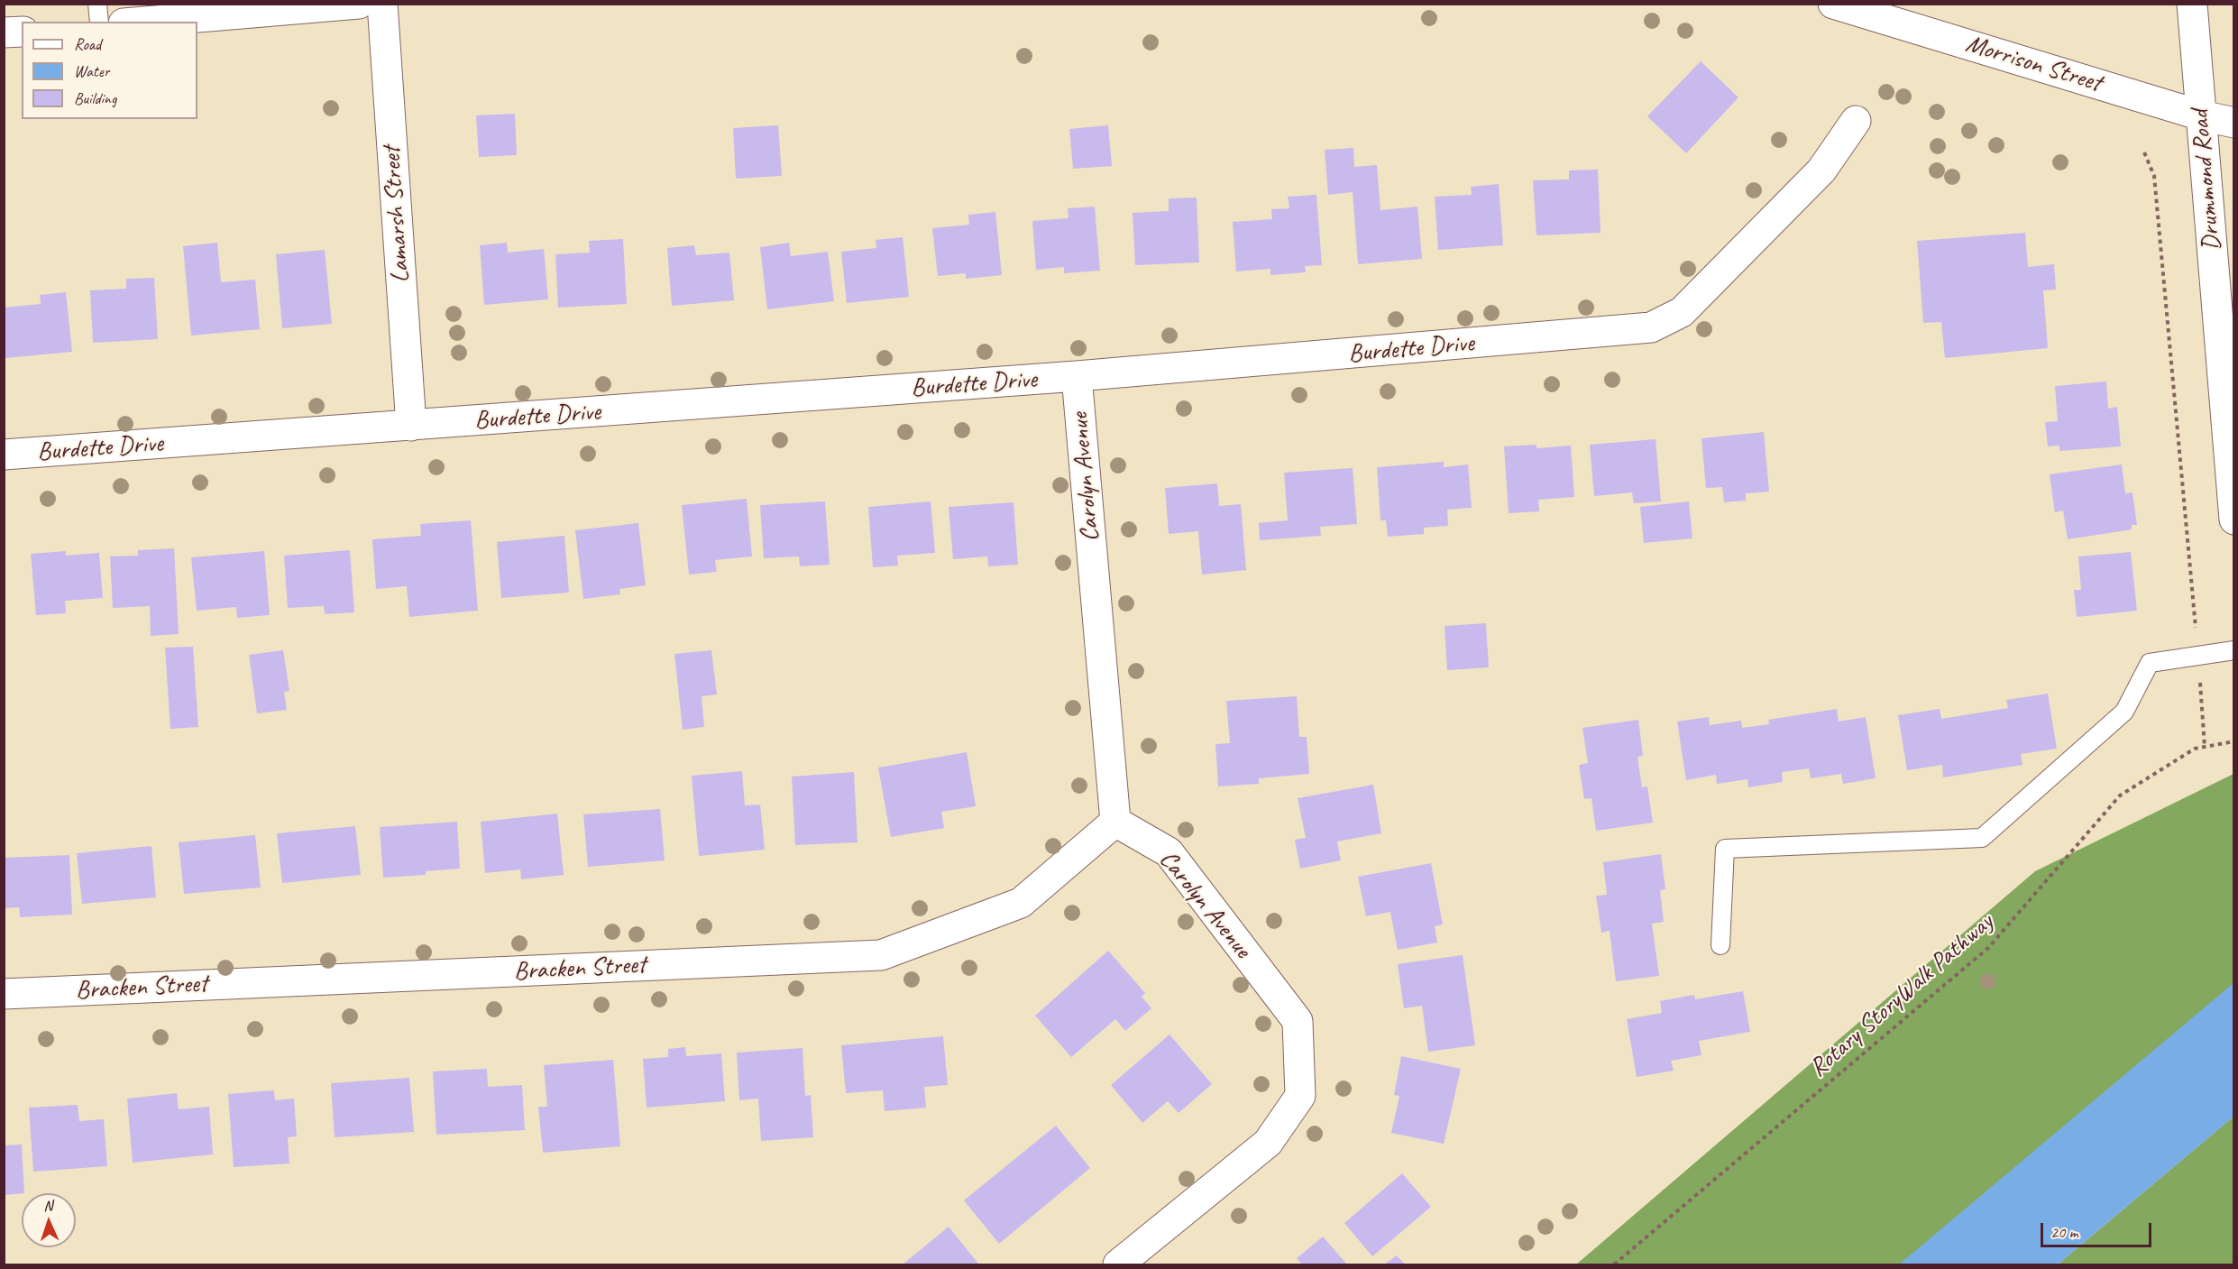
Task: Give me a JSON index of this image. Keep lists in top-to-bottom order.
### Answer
{
  "streets": {
    "street": [
      "Morrison Street",
      "Drummond Road",
      "Lamarsh Street",
      "Burdette Drive",
      "Carolyn Avenue",
      "Bracken Street"
    ],
    "path": ["Rotary StoryWalk Pathway"]
  },
  "crossings": [
    ["Morrison Street", "Drummond Road"],
    ["Lamarsh Street", "Burdette Drive"],
    ["Burdette Drive", "Carolyn Avenue"],
    ["Carolyn Avenue", "Bracken Street"]
  ],
  "legend": ["Road", "Water", "Building"],
  "scale_bar": "20 m",
  "north": "top"
}
